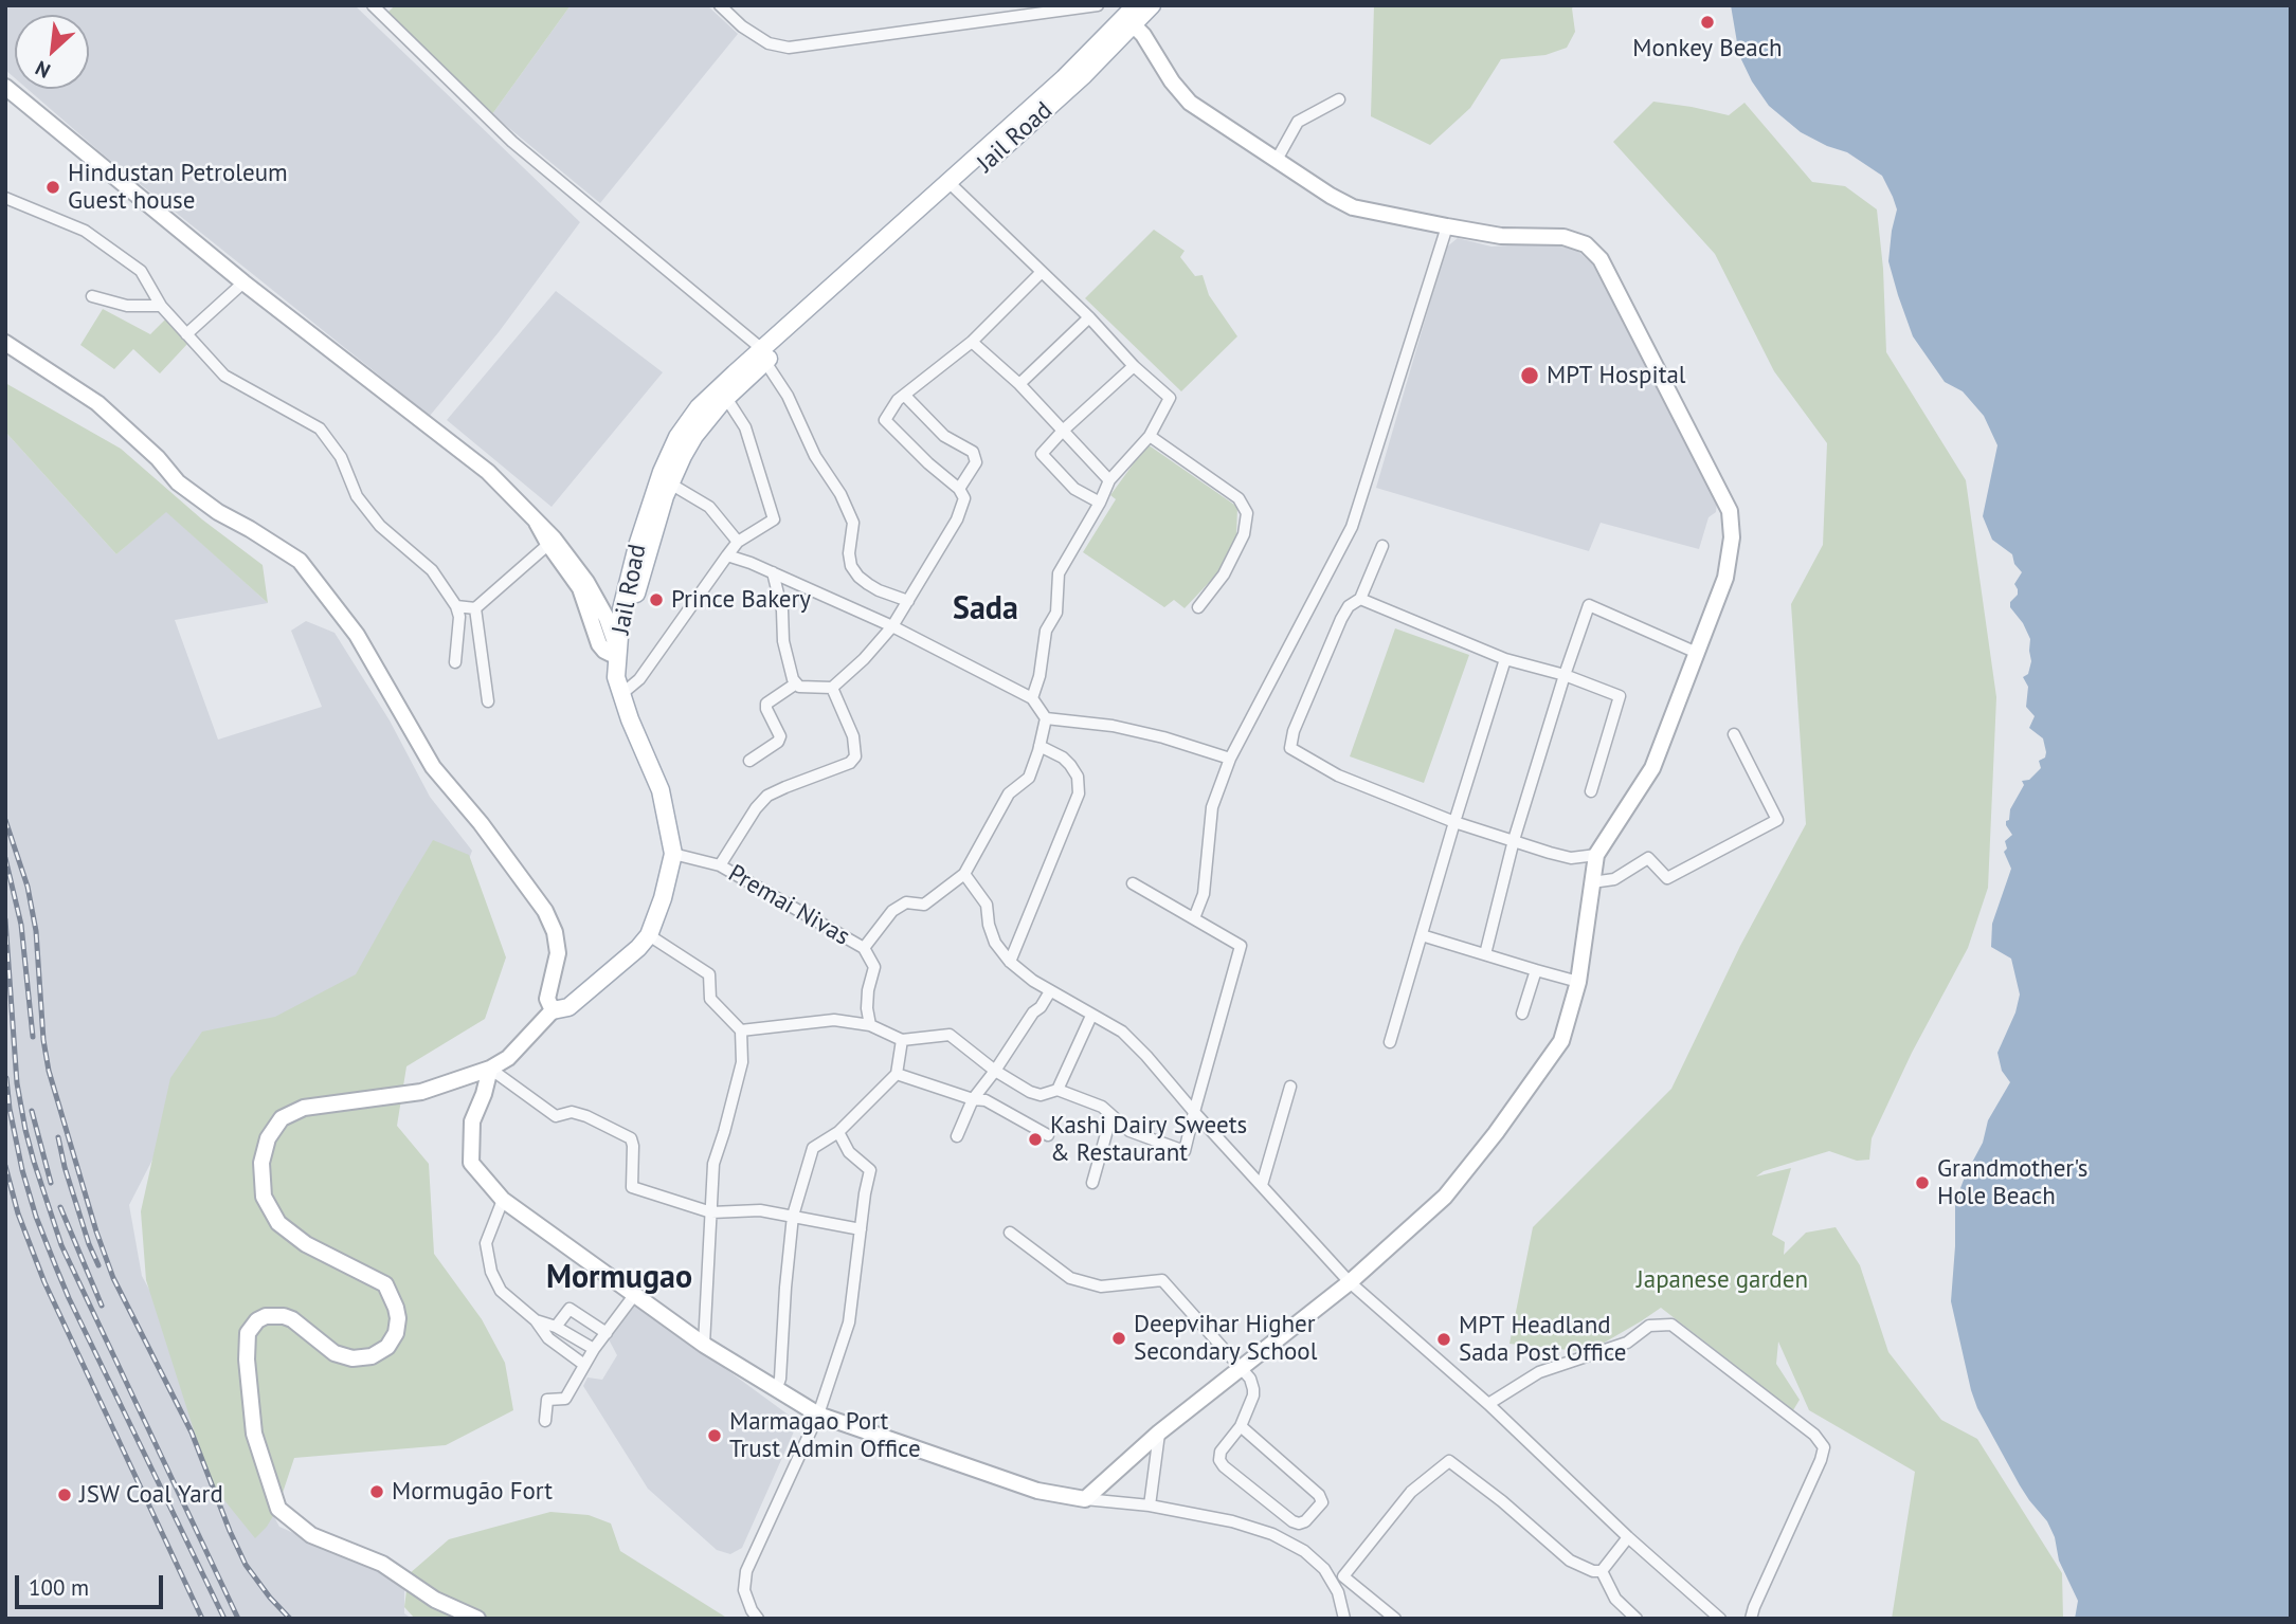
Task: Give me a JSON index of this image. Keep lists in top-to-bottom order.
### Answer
{
  "streets": {
    "main road": ["Jail Road"],
    "street": ["Premai Nivas"]
  },
  "districts": ["Sada", "Mormugao"],
  "parks": ["Japanese garden"],
  "places": [
    "Monkey Beach",
    "Hindustan Petroleum Guest house",
    "MPT Hospital",
    "Prince Bakery",
    "Kashi Dairy Sweets & Restaurant",
    "Grandmother's Hole Beach",
    "Deepvihar Higher Secondary School",
    "MPT Headland Sada Post Office",
    "Marmagao Port Trust Admin Office",
    "Mormugão Fort",
    "JSW Coal Yard"
  ],
  "scale_bar": "100 m",
  "north": "bottom left"
}
